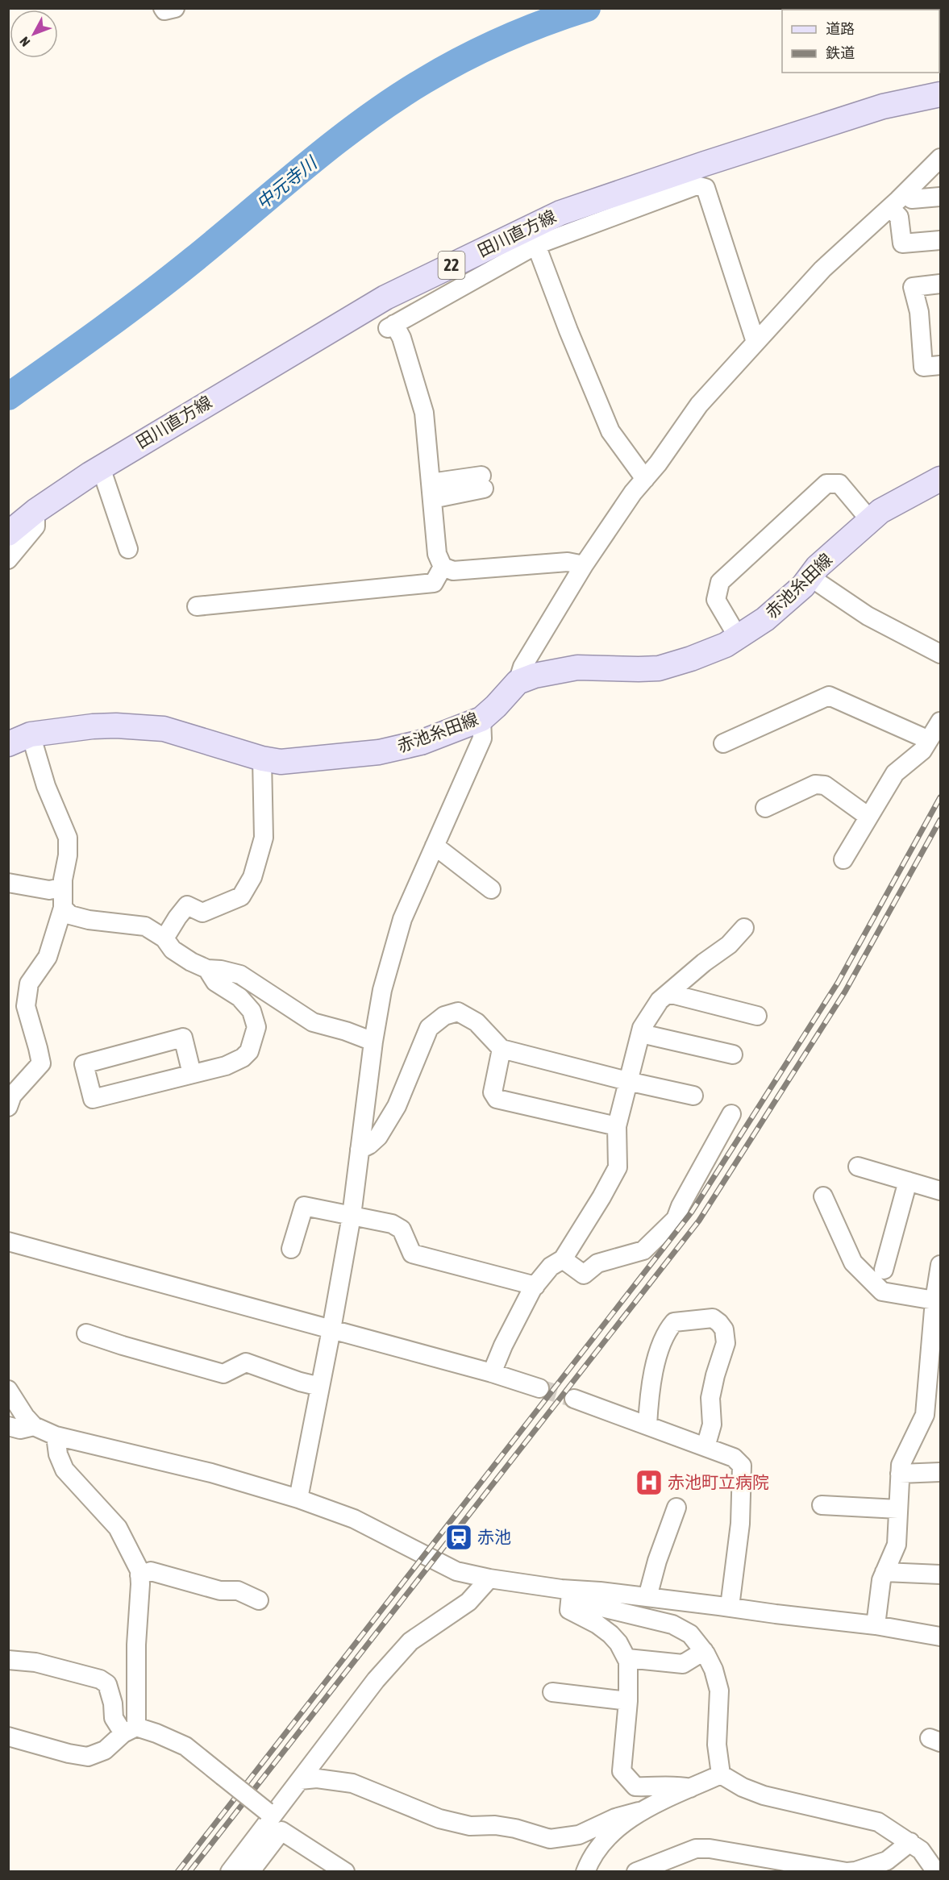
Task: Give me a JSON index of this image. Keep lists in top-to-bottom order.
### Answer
{
  "streets": {
    "main road": ["田川直方線", "22", "赤池糸田線"]
  },
  "water": ["中元寺川"],
  "places": {
    "hospital": ["赤池町立病院"],
    "station": ["赤池"]
  },
  "legend": ["道路", "鉄道"],
  "north": "bottom left"
}
